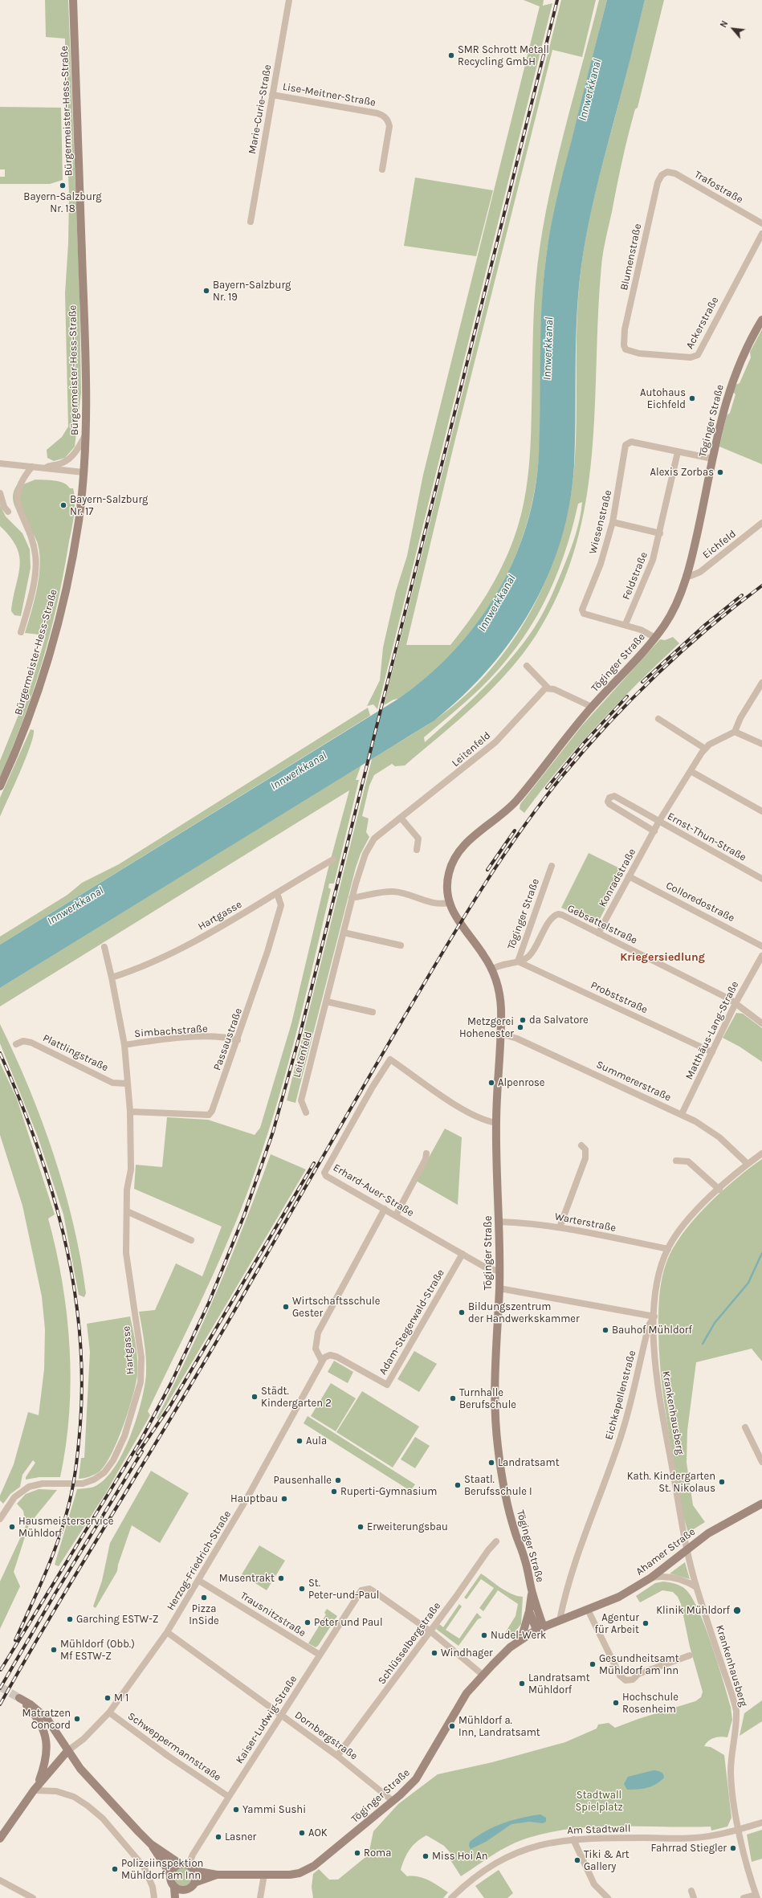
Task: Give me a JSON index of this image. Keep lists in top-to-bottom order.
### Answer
{
  "streets": {
    "street": [
      "Lise-Meitner-Straße",
      "Marie-Curie-Straße",
      "Bürgermeister-Hess-Straße",
      "Trafostraße",
      "Blumenstraße",
      "Ackerstraße",
      "Töginger Straße",
      "Wiesenstraße",
      "Eichfeld",
      "Feldstraße",
      "Leitenfeld",
      "Ernst-Thun-Straße",
      "Konradstraße",
      "Colloredostraße",
      "Hartgasse",
      "Gebsattelstraße",
      "Probststraße",
      "Matthäus-Lang-Straße",
      "Simbachstraße",
      "Passaustraße",
      "Plattlingstraße",
      "Summererstraße",
      "Erhard-Auer-Straße",
      "Warterstraße",
      "Adam-Stegerwald-Straße",
      "Eichkapellenstraße",
      "Krankenhausberg",
      "Ahamer Straße",
      "Herzog-Friedrich-Straße",
      "Trausnitzstraße",
      "Schlüsselbergstraße",
      "Kaiser-Ludwig-Straße",
      "Dornbergstraße",
      "Schweppermannstraße",
      "Am Stadtwall"
    ]
  },
  "crossings": [
    ["Lise-Meitner-Straße", "Marie-Curie-Straße"],
    ["Trafostraße", "Blumenstraße"],
    ["Blumenstraße", "Ackerstraße"],
    ["Töginger Straße", "Wiesenstraße"],
    ["Töginger Straße", "Eichfeld"],
    ["Töginger Straße", "Gebsattelstraße"],
    ["Töginger Straße", "Probststraße"],
    ["Töginger Straße", "Summererstraße"],
    ["Töginger Straße", "Erhard-Auer-Straße"],
    ["Töginger Straße", "Warterstraße"],
    ["Töginger Straße", "Ahamer Straße"],
    ["Töginger Straße", "Kaiser-Ludwig-Straße"],
    ["Töginger Straße", "Dornbergstraße"],
    ["Wiesenstraße", "Feldstraße"],
    ["Ernst-Thun-Straße", "Konradstraße"],
    ["Konradstraße", "Colloredostraße"],
    ["Konradstraße", "Gebsattelstraße"],
    ["Hartgasse", "Simbachstraße"],
    ["Hartgasse", "Passaustraße"],
    ["Hartgasse", "Plattlingstraße"],
    ["Gebsattelstraße", "Probststraße"],
    ["Gebsattelstraße", "Matthäus-Lang-Straße"],
    ["Probststraße", "Matthäus-Lang-Straße"],
    ["Matthäus-Lang-Straße", "Summererstraße"],
    ["Simbachstraße", "Passaustraße"],
    ["Summererstraße", "Eichkapellenstraße"],
    ["Erhard-Auer-Straße", "Adam-Stegerwald-Straße"],
    ["Warterstraße", "Eichkapellenstraße"],
    ["Adam-Stegerwald-Straße", "Herzog-Friedrich-Straße"],
    ["Eichkapellenstraße", "Krankenhausberg"],
    ["Eichkapellenstraße", "Ahamer Straße"],
    ["Krankenhausberg", "Ahamer Straße"],
    ["Krankenhausberg", "Am Stadtwall"],
    ["Herzog-Friedrich-Straße", "Trausnitzstraße"],
    ["Herzog-Friedrich-Straße", "Dornbergstraße"],
    ["Herzog-Friedrich-Straße", "Schweppermannstraße"],
    ["Trausnitzstraße", "Kaiser-Ludwig-Straße"],
    ["Schlüsselbergstraße", "Kaiser-Ludwig-Straße"],
    ["Schlüsselbergstraße", "Dornbergstraße"],
    ["Kaiser-Ludwig-Straße", "Dornbergstraße"],
    ["Kaiser-Ludwig-Straße", "Schweppermannstraße"]
  ],
  "districts": ["Kriegersiedlung"],
  "water": ["Innwerkkanal"],
  "parks": ["Stadtwall Spielplatz"],
  "places": [
    "SMR Schrott Metall Recycling GmbH",
    "Bayern-Salzburg Nr. 18",
    "Bayern-Salzburg Nr. 19",
    "Autohaus Eichfeld",
    "Alexis Zorbas",
    "Bayern-Salzburg Nr. 17",
    "da Salvatore",
    "Metzgerei Hohenester",
    "Alpenrose",
    "Wirtschaftsschule Gester",
    "Bildungszentrum der Handwerkskammer",
    "Bauhof Mühldorf",
    "Städt. Kindergarten 2",
    "Turnhalle Berufschule",
    "Aula",
    "Landratsamt",
    "Pausenhalle",
    "Kath. Kindergarten St. Nikolaus",
    "Staatl. Berufsschule I",
    "Ruperti-Gymnasium",
    "Hauptbau",
    "Hausmeisterservice Mühldorf",
    "Erweiterungsbau",
    "Musentrakt",
    "St. Peter-und-Paul",
    "Pizza InSide",
    "Klinik Mühldorf",
    "Garching ESTW-Z",
    "Peter und Paul",
    "Agentur für Arbeit",
    "Nudel-Werk",
    "Mühldorf (Obb.) Mf ESTW-Z",
    "Windhager",
    "Gesundheitsamt Mühldorf am Inn",
    "Landratsamt Mühldorf",
    "M 1",
    "Hochschule Rosenheim",
    "Matratzen Concord",
    "Mühldorf a. Inn, Landratsamt",
    "Yammi Sushi",
    "AOK",
    "Lasner",
    "Fahrrad Stiegler",
    "Roma",
    "Miss Hoi An",
    "Tiki & Art Gallery",
    "Polizeiinspektion Mühldorf am Inn"
  ],
  "north": "top left"
}
